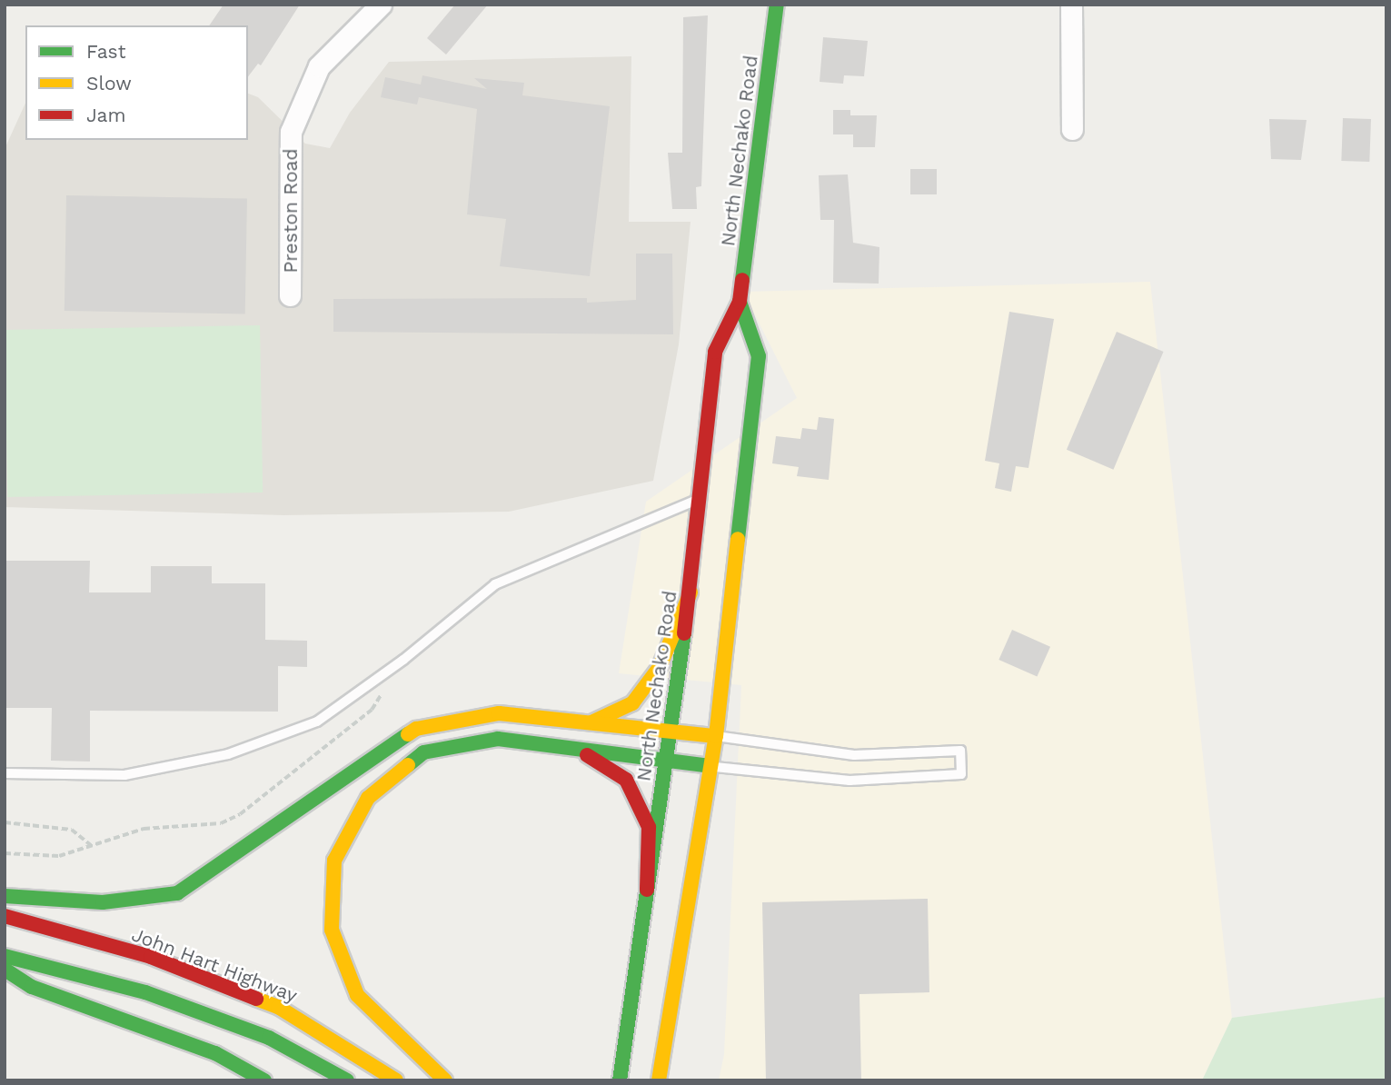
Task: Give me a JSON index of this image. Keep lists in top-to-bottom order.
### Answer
{
  "streets": {
    "main road": ["North Nechako Road", "John Hart Highway"],
    "street": ["Preston Road"]
  },
  "legend": ["Fast", "Slow", "Jam"]
}
